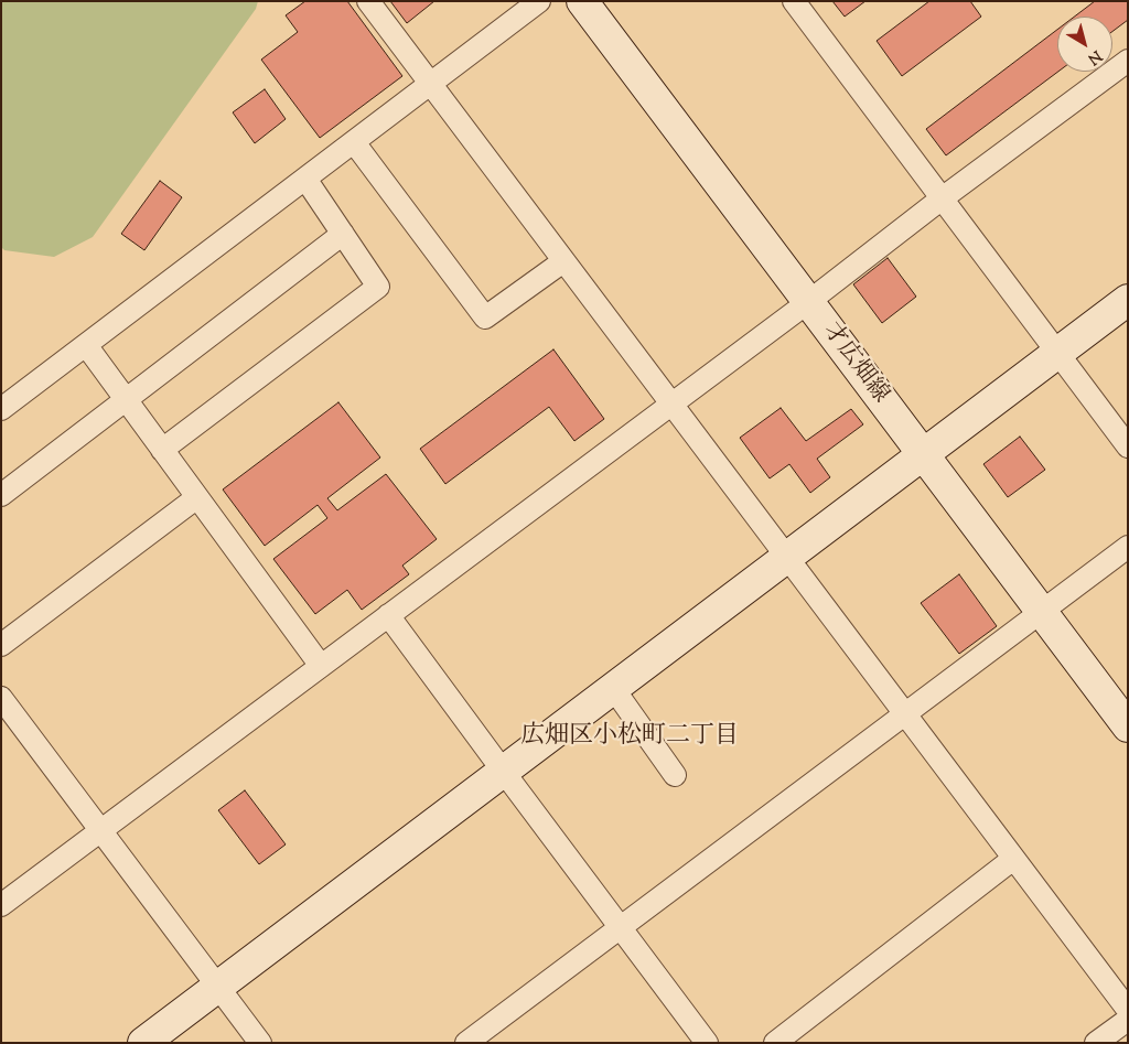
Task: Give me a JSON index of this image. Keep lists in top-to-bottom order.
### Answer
{
  "streets": {
    "street": ["才広畑線"]
  },
  "districts": ["広畑区小松町二丁目"],
  "north": "bottom right"
}
